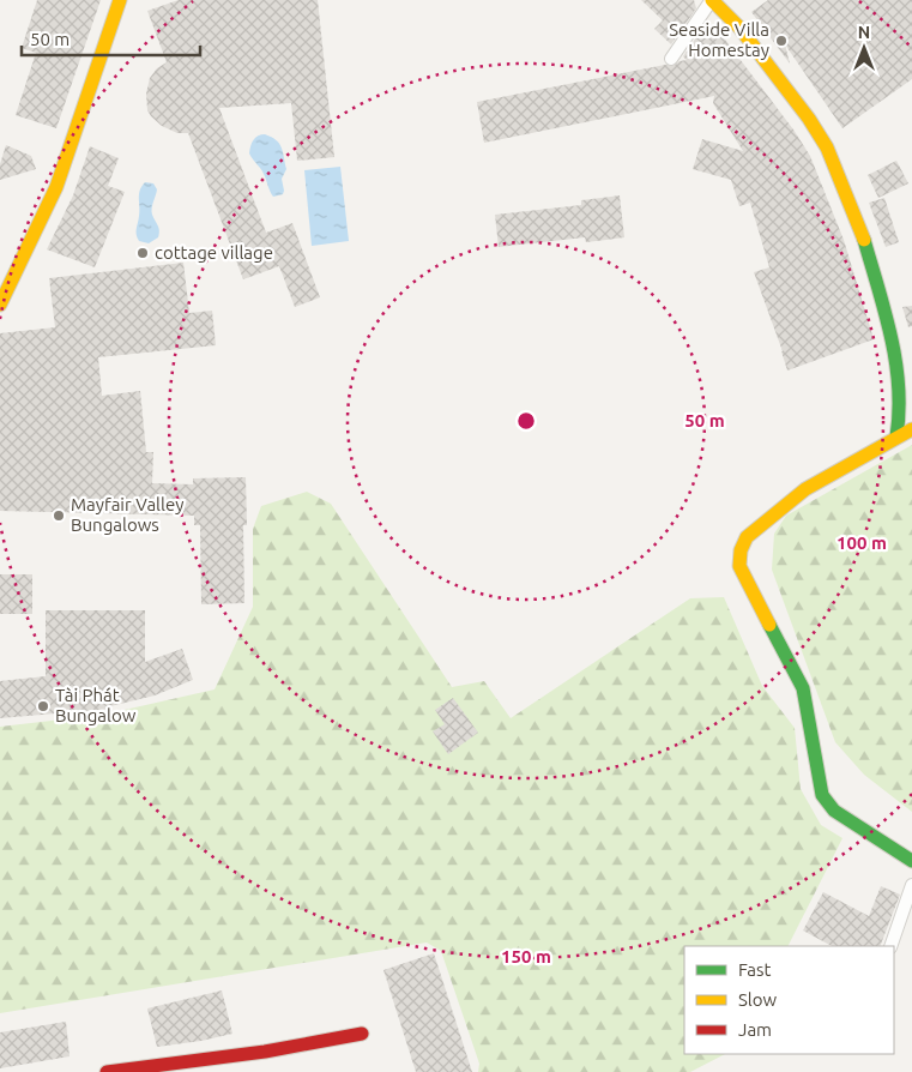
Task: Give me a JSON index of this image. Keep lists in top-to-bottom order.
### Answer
{
  "places": [
    "Seaside Villa Homestay",
    "cottage village",
    "Mayfair Valley Bungalows",
    "Tài Phát Bungalow"
  ],
  "legend": ["Fast", "Slow", "Jam"],
  "scale_bar": "50 m",
  "north": "top",
  "rings": ["50 m", "100 m", "150 m"]
}
